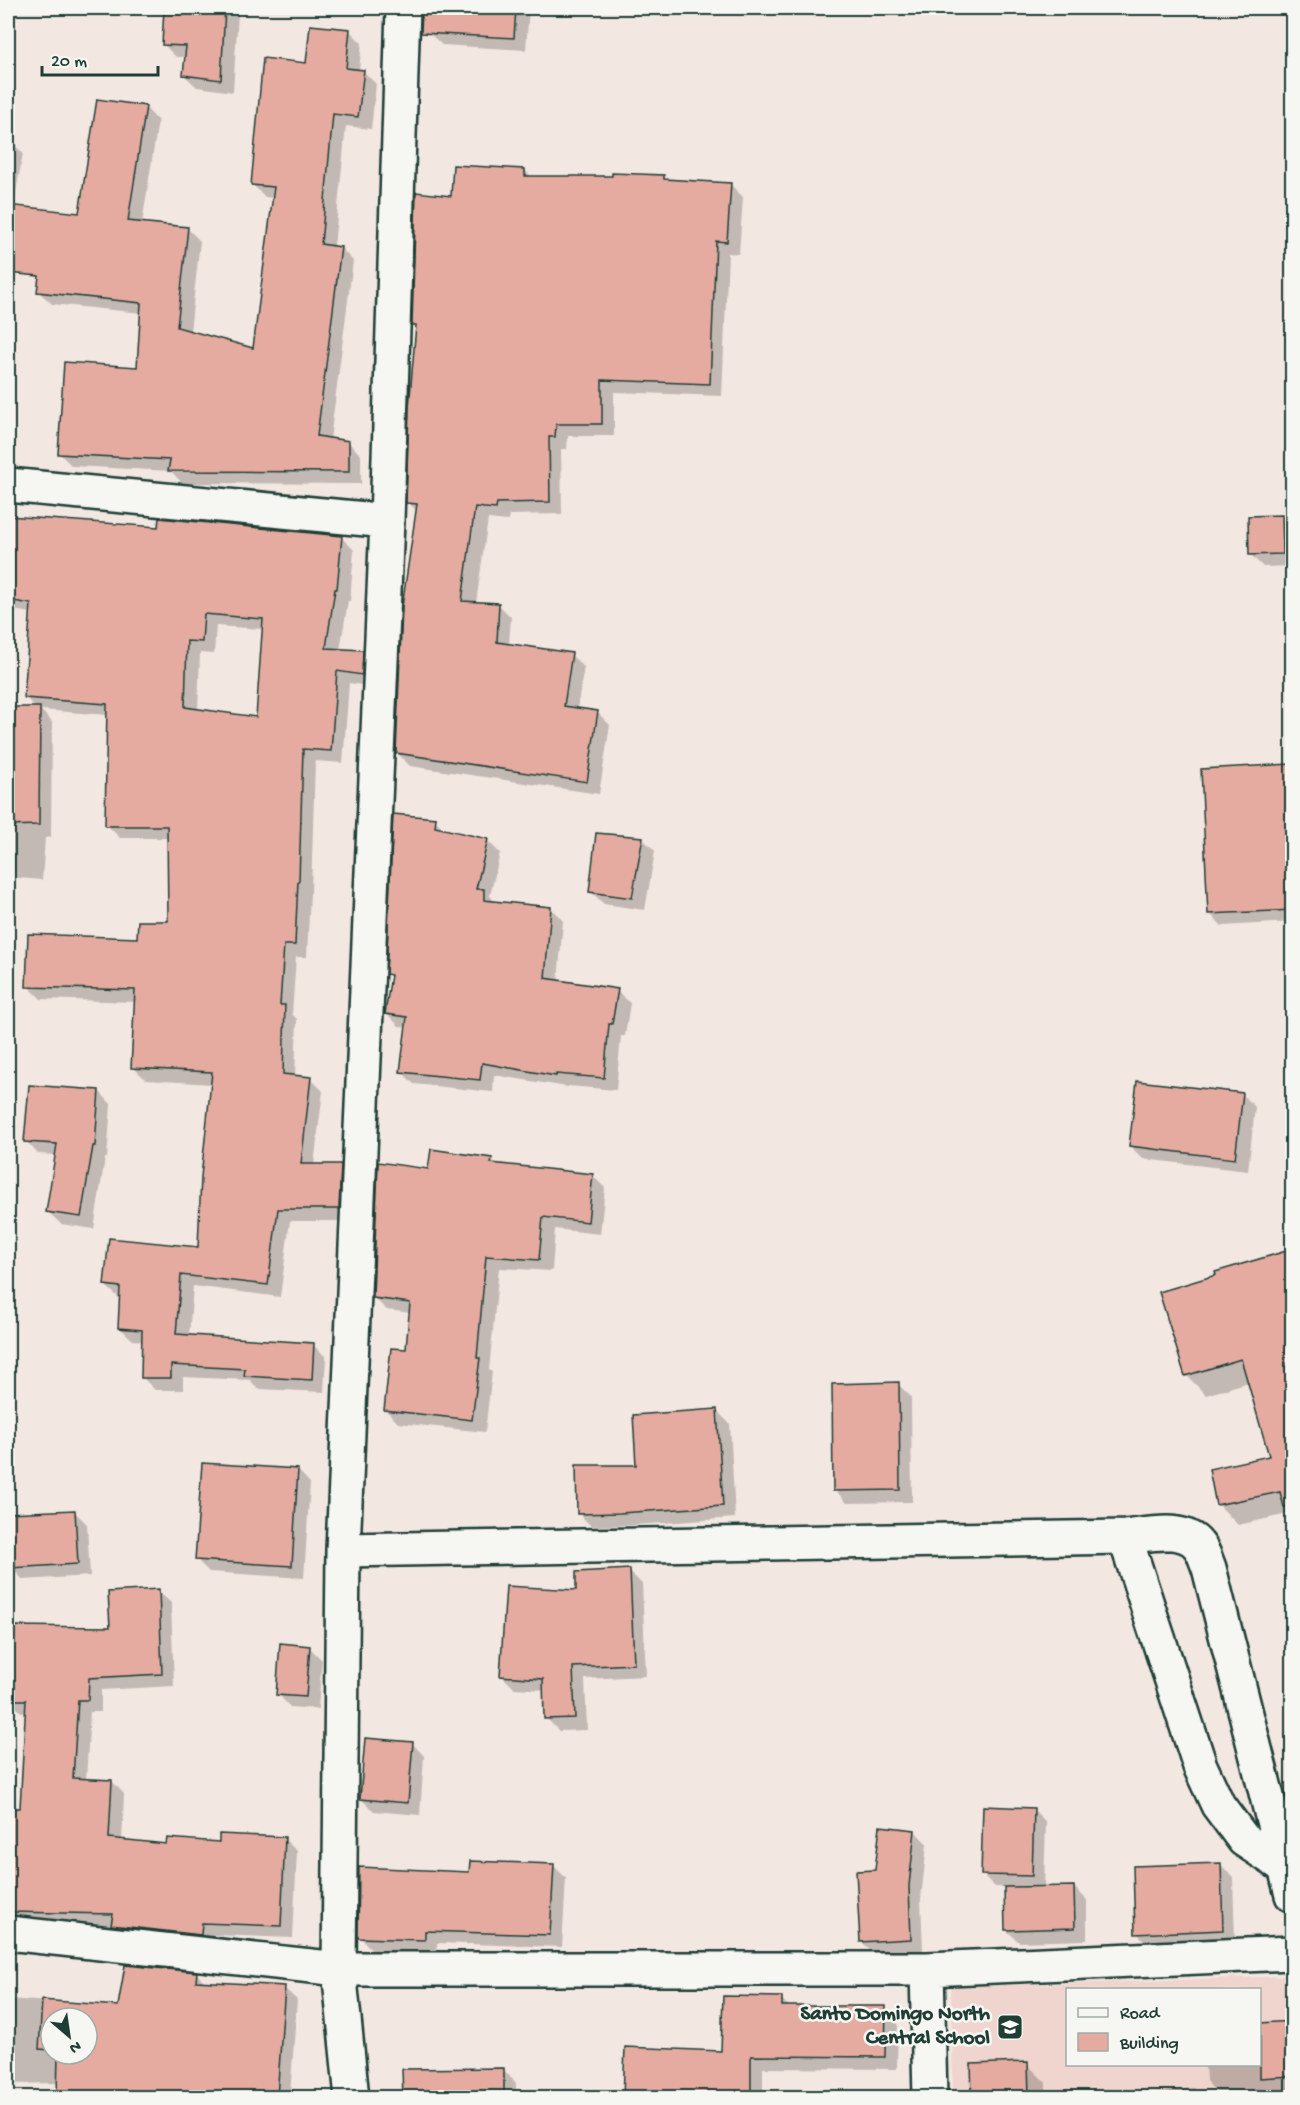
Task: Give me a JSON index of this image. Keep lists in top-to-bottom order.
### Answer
{
  "places": {
    "school or university": ["Santo Domingo North Central School"]
  },
  "legend": ["Road", "Building"],
  "scale_bar": "20 m",
  "north": "bottom right"
}
